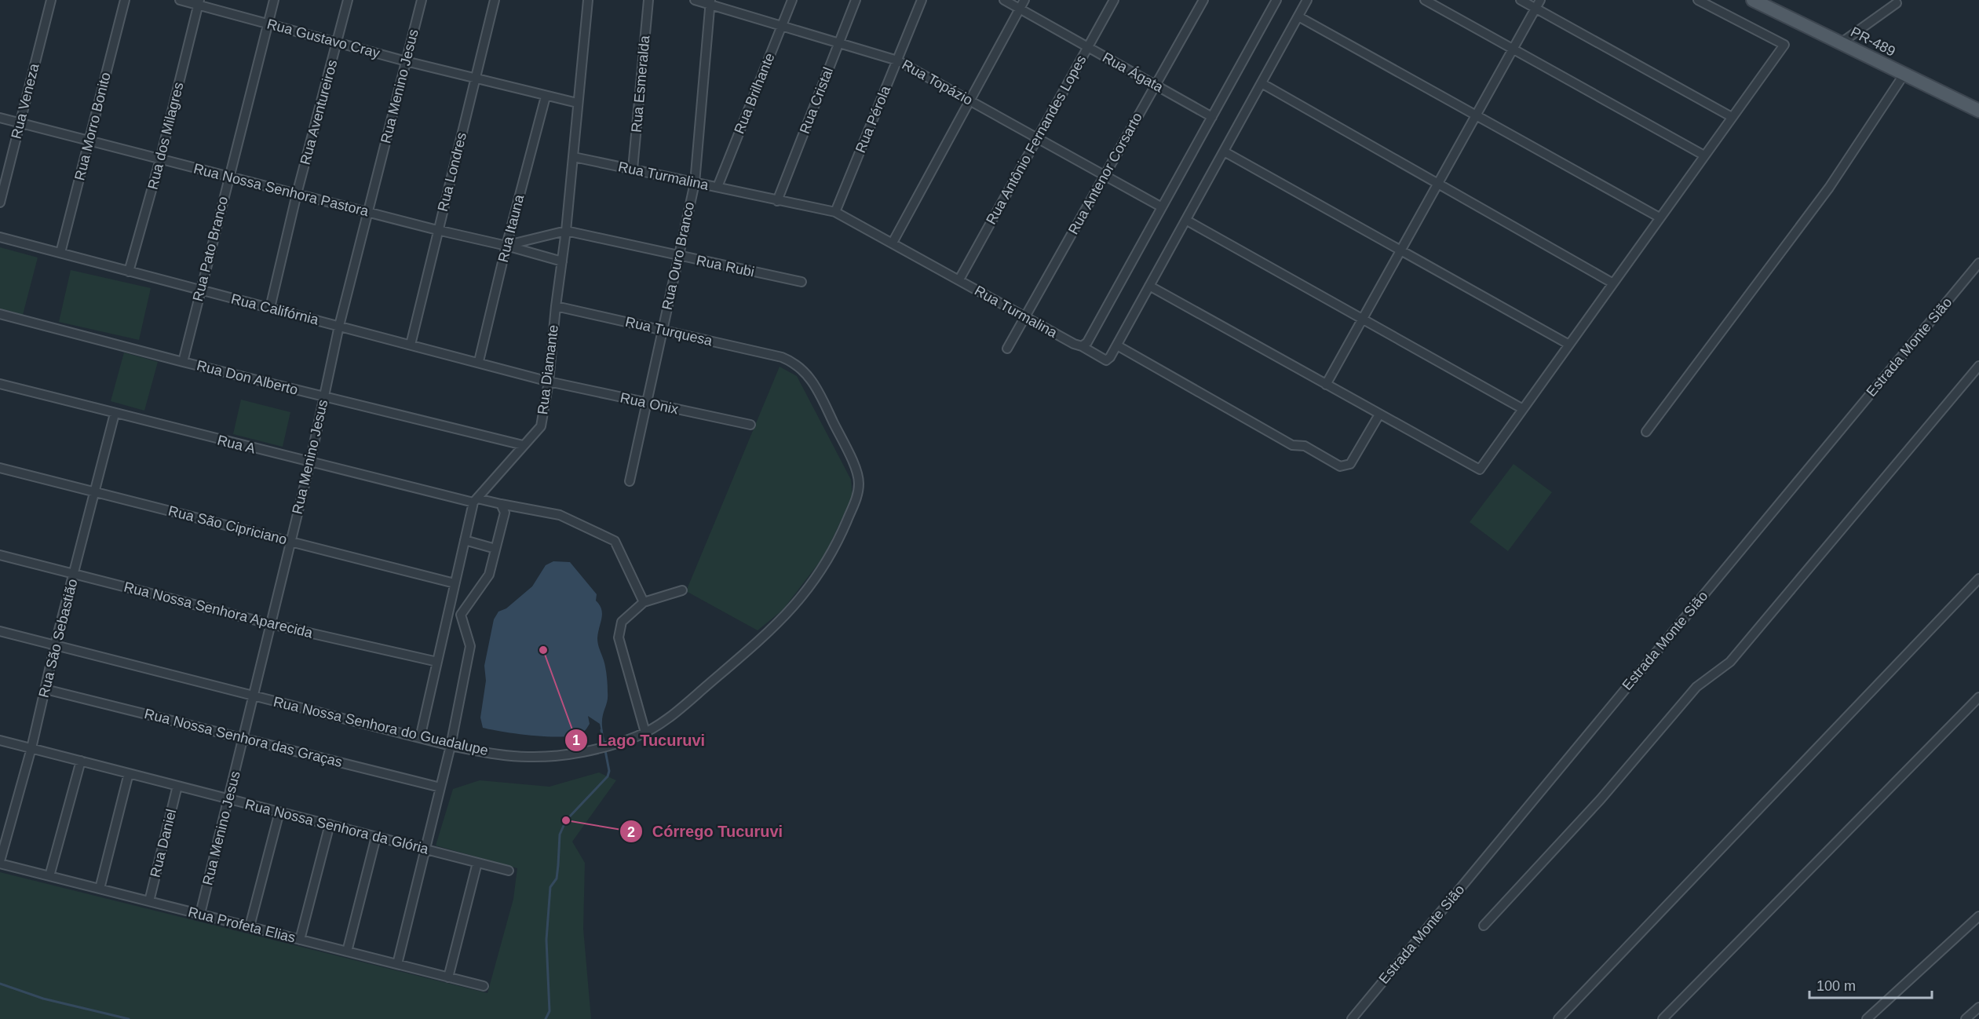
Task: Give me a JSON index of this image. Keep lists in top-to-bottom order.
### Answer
{
  "streets": {
    "main road": ["PR-489"],
    "street": [
      "Rua Gustavo Cray",
      "Rua Ágata",
      "Rua Topázio",
      "Rua Esmeralda",
      "Rua Menino Jesus",
      "Rua Brilhante",
      "Rua Cristal",
      "Rua Veneza",
      "Rua Aventureiros",
      "Rua Pérola",
      "Rua Morro Bonito",
      "Rua dos Milagres",
      "Rua Antônio Fernandes Lopes",
      "Rua Londres",
      "Rua Antenor Corsarto",
      "Rua Turmalina",
      "Rua Nossa Senhora Pastora",
      "Rua Itauna",
      "Rua Pato Branco",
      "Rua Ouro Branco",
      "Rua Rubi",
      "Rua Califórnia",
      "Rua Turquesa",
      "Estrada Monte Sião",
      "Rua Diamante",
      "Rua Don Alberto",
      "Rua Onix",
      "Rua A",
      "Rua São Cipriciano",
      "Rua Nossa Senhora Aparecida",
      "Rua São Sebastião",
      "Rua Nossa Senhora do Guadalupe",
      "Rua Nossa Senhora das Graças",
      "Rua Nossa Senhora da Glória",
      "Rua Daniel",
      "Rua Profeta Elias"
    ]
  },
  "crossings": [
    ["Rua Gustavo Cray", "Rua Menino Jesus"],
    ["Rua Gustavo Cray", "Rua Aventureiros"],
    ["Rua Gustavo Cray", "Rua dos Milagres"],
    ["Rua Gustavo Cray", "Rua Londres"],
    ["Rua Gustavo Cray", "Rua Itauna"],
    ["Rua Gustavo Cray", "Rua Pato Branco"],
    ["Rua Gustavo Cray", "Rua Diamante"],
    ["Rua Ágata", "Rua Antônio Fernandes Lopes"],
    ["Rua Ágata", "Rua Antenor Corsarto"],
    ["Rua Topázio", "Rua Brilhante"],
    ["Rua Topázio", "Rua Cristal"],
    ["Rua Topázio", "Rua Pérola"],
    ["Rua Topázio", "Rua Antônio Fernandes Lopes"],
    ["Rua Topázio", "Rua Antenor Corsarto"],
    ["Rua Topázio", "Rua Ouro Branco"],
    ["Rua Esmeralda", "Rua Turmalina"],
    ["Rua Menino Jesus", "Rua Nossa Senhora Pastora"],
    ["Rua Menino Jesus", "Rua Califórnia"],
    ["Rua Menino Jesus", "Rua Don Alberto"],
    ["Rua Menino Jesus", "Rua A"],
    ["Rua Menino Jesus", "Rua São Cipriciano"],
    ["Rua Menino Jesus", "Rua Nossa Senhora Aparecida"],
    ["Rua Menino Jesus", "Rua Nossa Senhora do Guadalupe"],
    ["Rua Menino Jesus", "Rua Nossa Senhora das Graças"],
    ["Rua Menino Jesus", "Rua Nossa Senhora da Glória"],
    ["Rua Menino Jesus", "Rua Profeta Elias"],
    ["Rua Brilhante", "Rua Turmalina"],
    ["Rua Cristal", "Rua Turmalina"],
    ["Rua Veneza", "Rua Nossa Senhora Pastora"],
    ["Rua Aventureiros", "Rua Nossa Senhora Pastora"],
    ["Rua Aventureiros", "Rua Califórnia"],
    ["Rua Pérola", "Rua Turmalina"],
    ["Rua Morro Bonito", "Rua Nossa Senhora Pastora"],
    ["Rua Morro Bonito", "Rua Califórnia"],
    ["Rua dos Milagres", "Rua Nossa Senhora Pastora"],
    ["Rua dos Milagres", "Rua Califórnia"],
    ["Rua Antônio Fernandes Lopes", "Rua Turmalina"],
    ["Rua Londres", "Rua Nossa Senhora Pastora"],
    ["Rua Londres", "Rua Califórnia"],
    ["Rua Antenor Corsarto", "Rua Turmalina"],
    ["Rua Turmalina", "Rua Ouro Branco"],
    ["Rua Turmalina", "Rua Diamante"],
    ["Rua Nossa Senhora Pastora", "Rua Itauna"],
    ["Rua Nossa Senhora Pastora", "Rua Pato Branco"],
    ["Rua Nossa Senhora Pastora", "Rua Diamante"],
    ["Rua Itauna", "Rua Califórnia"],
    ["Rua Pato Branco", "Rua Califórnia"],
    ["Rua Pato Branco", "Rua Don Alberto"],
    ["Rua Ouro Branco", "Rua Rubi"],
    ["Rua Ouro Branco", "Rua Turquesa"],
    ["Rua Ouro Branco", "Rua Onix"],
    ["Rua Rubi", "Rua Diamante"],
    ["Rua Califórnia", "Rua Diamante"],
    ["Rua Califórnia", "Rua Onix"],
    ["Rua Turquesa", "Rua Diamante"],
    ["Rua Turquesa", "Rua Nossa Senhora do Guadalupe"],
    ["Rua Diamante", "Rua Don Alberto"],
    ["Rua Diamante", "Rua Onix"],
    ["Rua Diamante", "Rua A"],
    ["Rua Diamante", "Rua São Cipriciano"],
    ["Rua Diamante", "Rua Nossa Senhora Aparecida"],
    ["Rua Diamante", "Rua Nossa Senhora do Guadalupe"],
    ["Rua A", "Rua São Sebastião"],
    ["Rua São Cipriciano", "Rua São Sebastião"],
    ["Rua Nossa Senhora Aparecida", "Rua São Sebastião"],
    ["Rua São Sebastião", "Rua Nossa Senhora do Guadalupe"],
    ["Rua São Sebastião", "Rua Nossa Senhora das Graças"],
    ["Rua São Sebastião", "Rua Nossa Senhora da Glória"],
    ["Rua São Sebastião", "Rua Profeta Elias"],
    ["Rua Nossa Senhora da Glória", "Rua Daniel"],
    ["Rua Daniel", "Rua Profeta Elias"]
  ],
  "places": ["Lago Tucuruvi", "Córrego Tucuruvi"],
  "scale_bar": "100 m"
}
